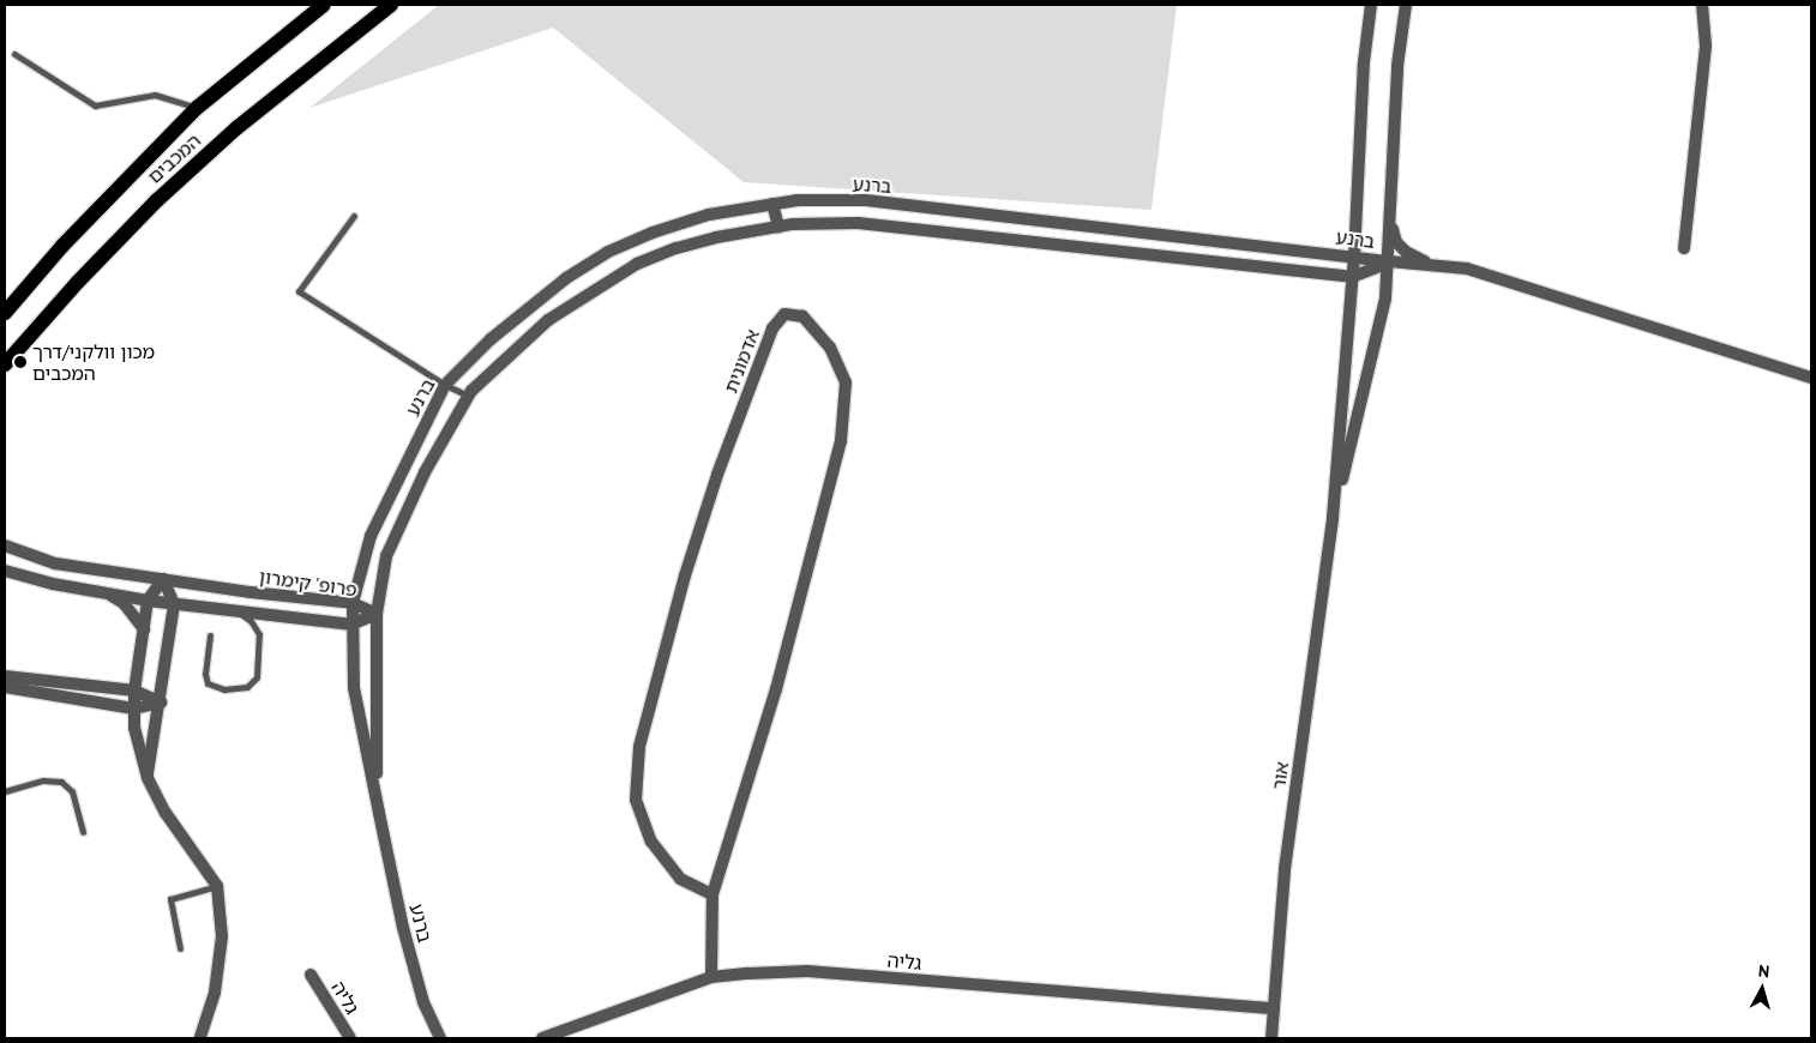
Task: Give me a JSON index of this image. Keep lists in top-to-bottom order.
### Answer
{
  "streets": {
    "main road": ["המכבים"],
    "street": [
      "ברנע",
      "אדמונית",
      "פרופ' קימרון",
      "אור",
      "גליה"
    ]
  },
  "crossings": [
    ["ברנע", "פרופ' קימרון"],
    ["אדמונית", "גליה"],
    ["אור", "גליה"]
  ],
  "places": ["מכון וולקני/דרך המכבים"],
  "north": "top"
}
